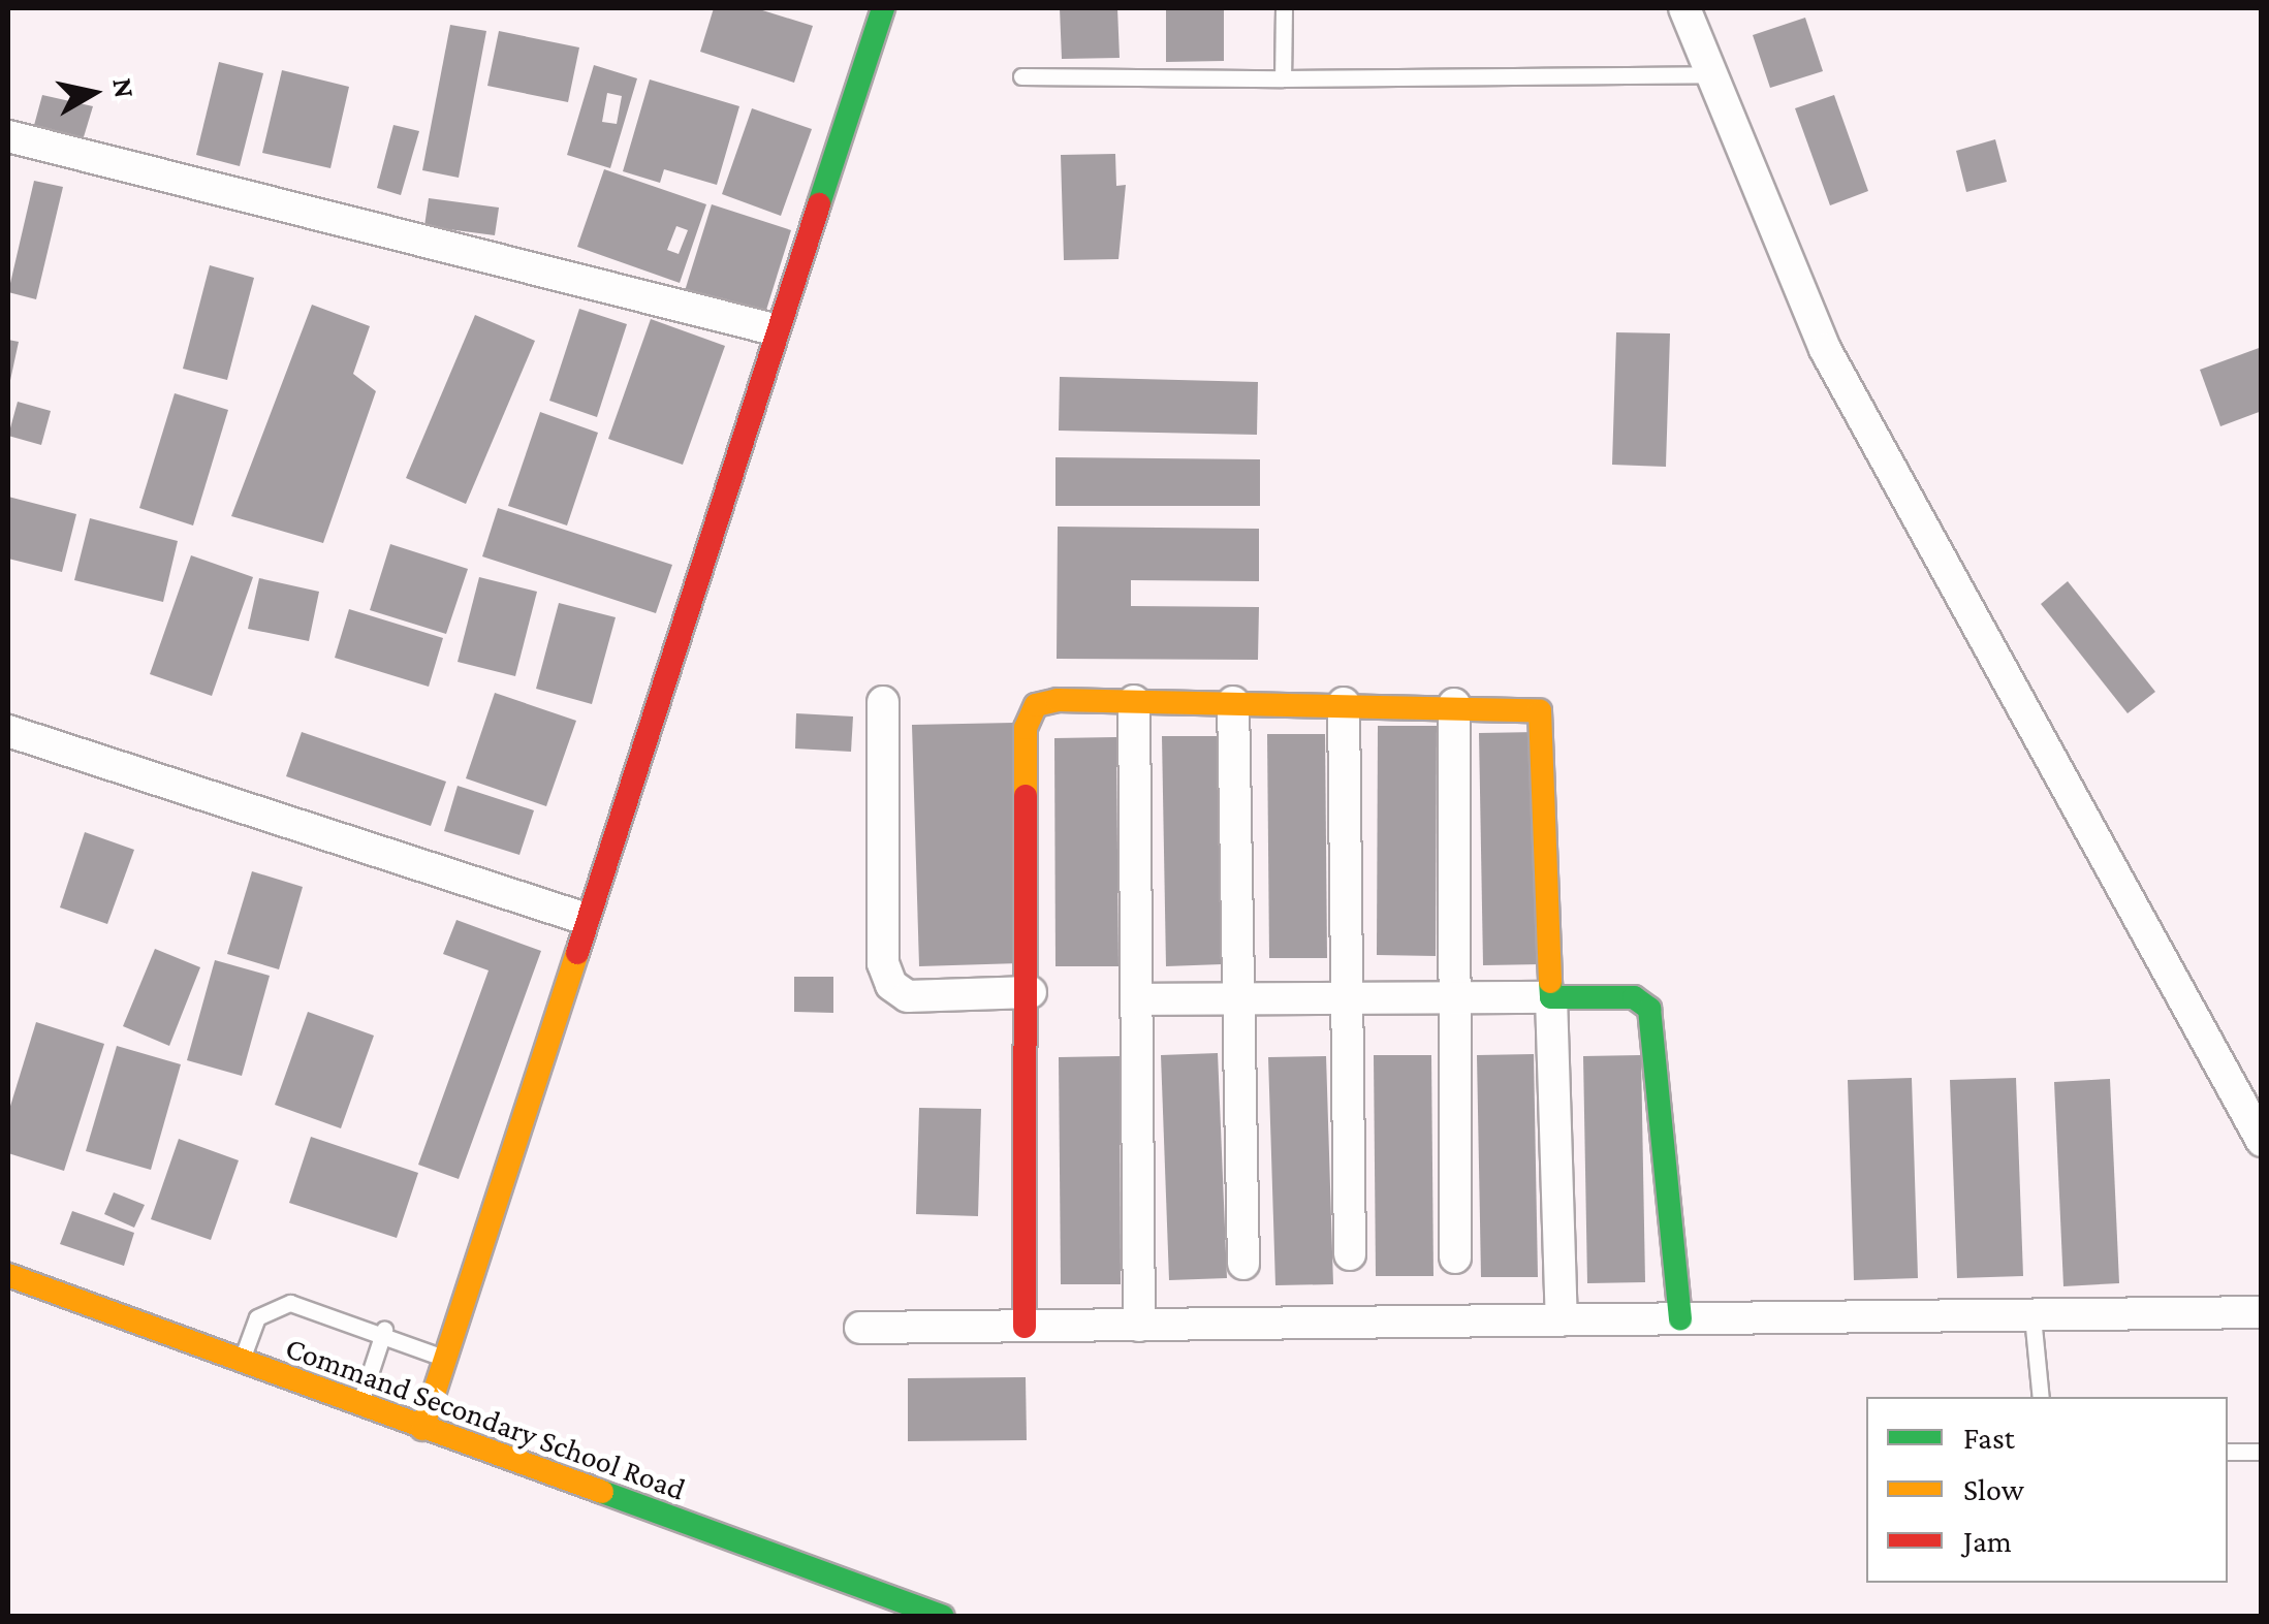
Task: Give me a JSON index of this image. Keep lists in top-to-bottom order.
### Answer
{
  "streets": {
    "street": ["Command Secondary School Road"]
  },
  "legend": ["Fast", "Slow", "Jam"],
  "north": "right"
}
